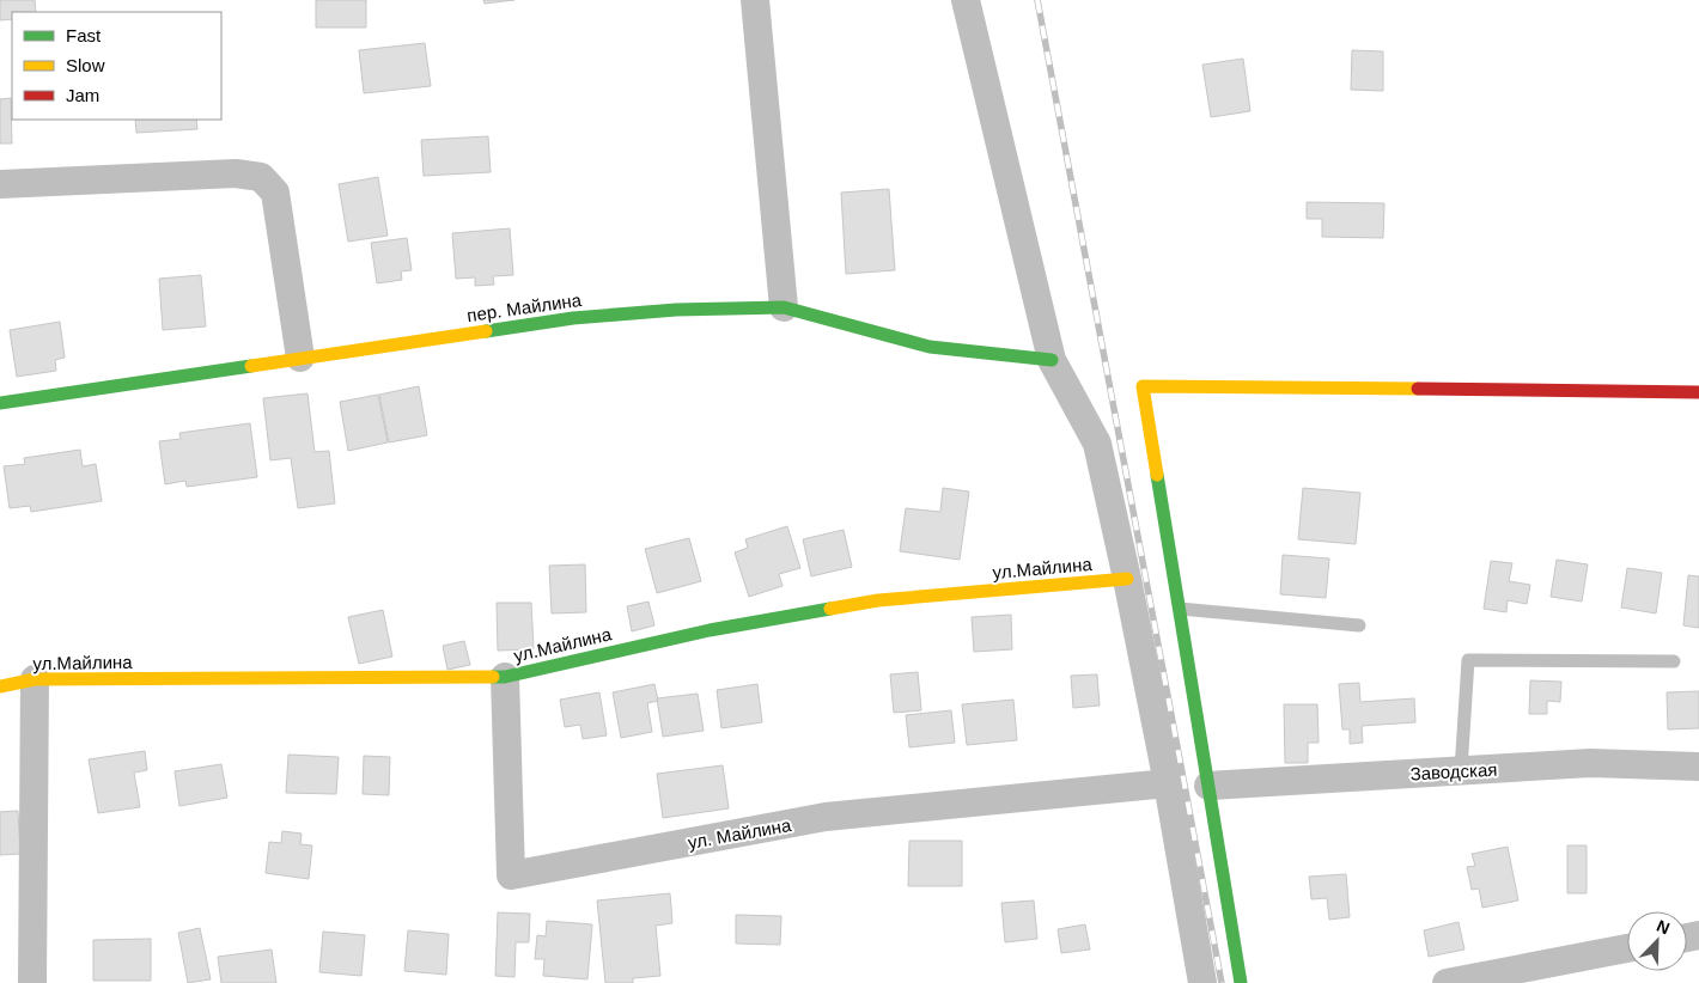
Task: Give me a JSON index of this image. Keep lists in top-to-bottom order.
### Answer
{
  "streets": {
    "street": [
      "пер. Майлина",
      "ул.Майлина",
      "Заводская",
      "ул. Майлина"
    ]
  },
  "crossings": [
    ["ул.Майлина", "ул. Майлина"]
  ],
  "legend": ["Fast", "Slow", "Jam"],
  "north": "top right"
}
